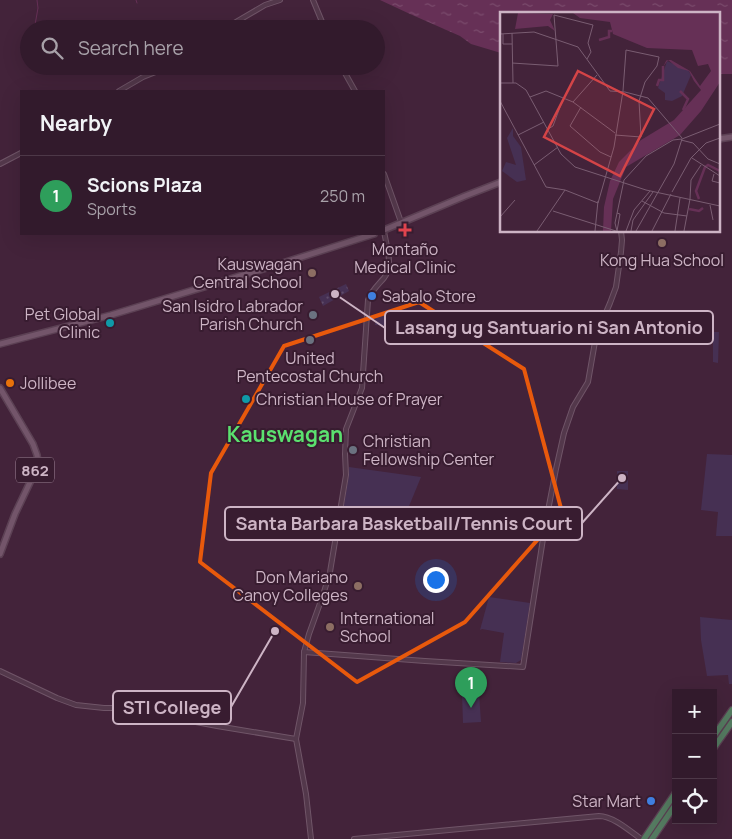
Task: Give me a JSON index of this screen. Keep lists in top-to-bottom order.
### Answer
{
  "streets": {
    "main road": ["862"]
  },
  "districts": ["Kauswagan"],
  "places": {
    "health": ["Montaño Medical Clinic"],
    "other": [
      "Kong Hua School",
      "Kauswagan Central School",
      "Lasang ug Santuario ni San Antonio",
      "Sabalo Store",
      "San Isidro Labrador Parish Church",
      "Pet Global Clinic",
      "United Pentecostal Church",
      "Jollibee",
      "Christian House of Prayer",
      "Christian Fellowship Center",
      "Santa Barbara Basketball/Tennis Court",
      "Don Mariano Canoy Colleges",
      "International School",
      "STI College",
      "Star Mart"
    ]
  },
  "page": {
    "search": "Search here",
    "heading": "Nearby",
    "list": [
      {
        "mark": "1",
        "name": "Scions Plaza",
        "note": "Sports",
        "value": "250 m"
      }
    ],
    "pins": "1",
    "map_buttons": ["+", "−"]
  }
}
